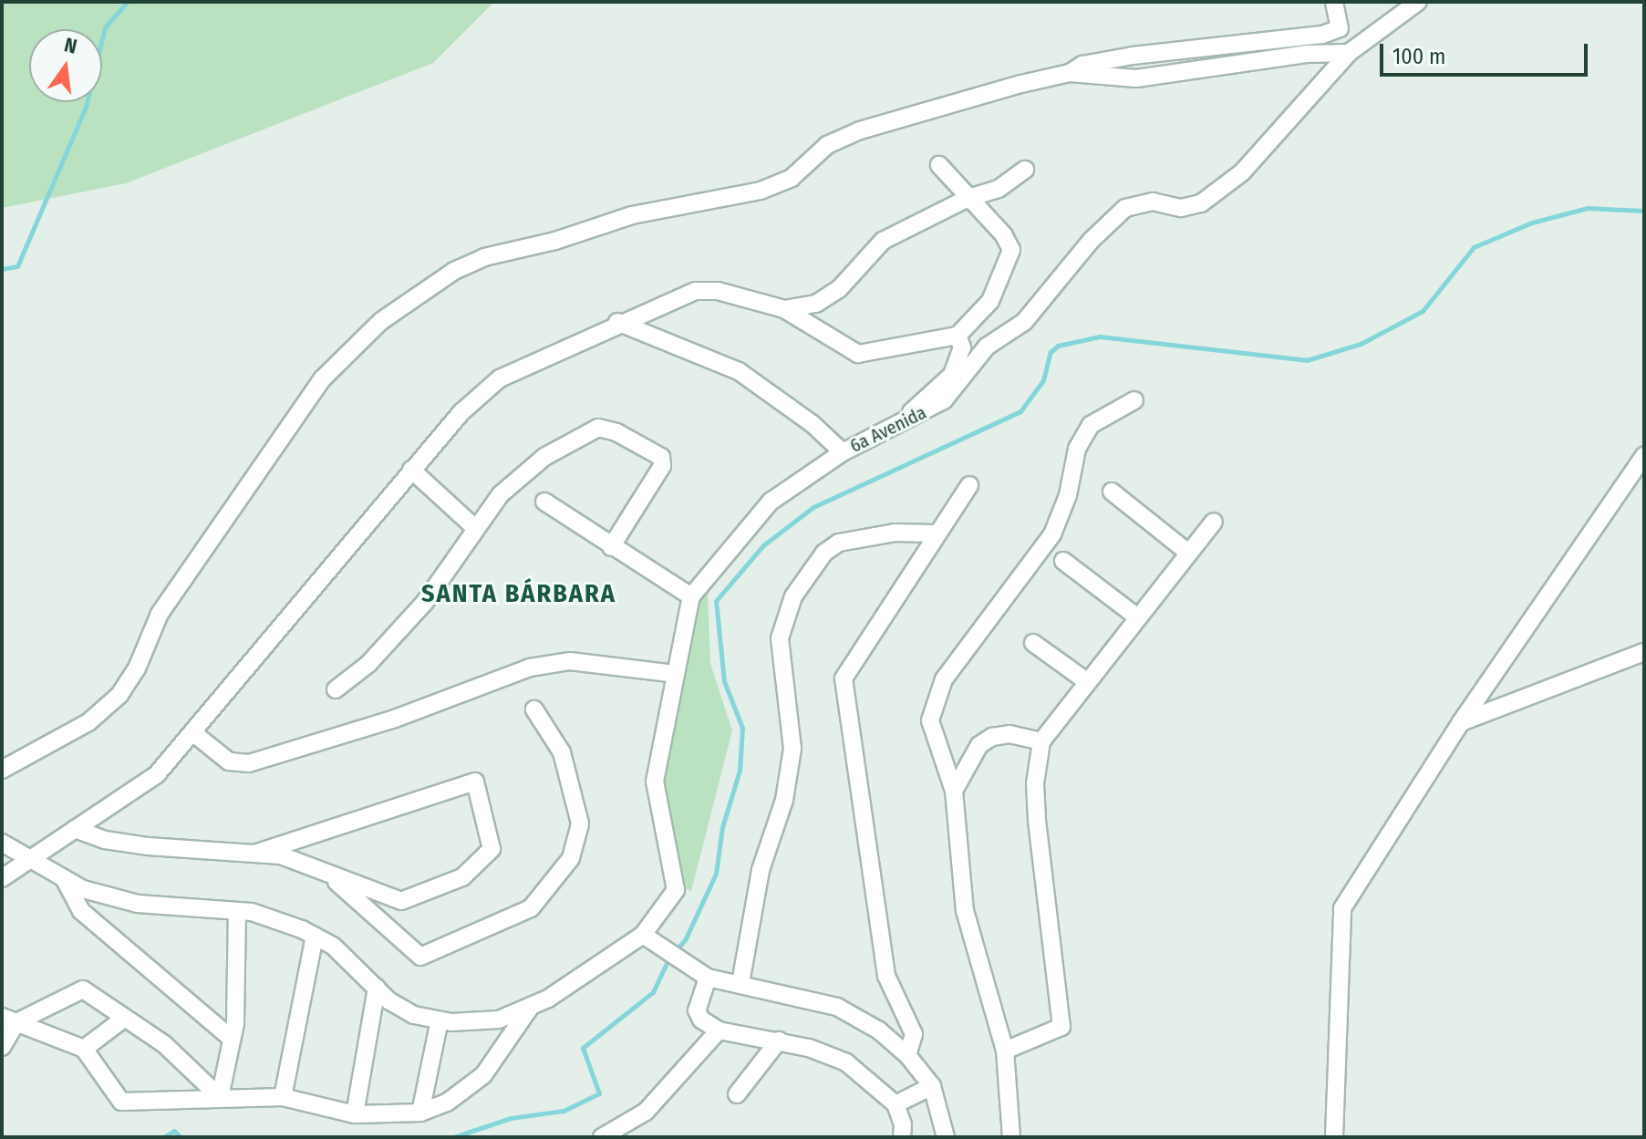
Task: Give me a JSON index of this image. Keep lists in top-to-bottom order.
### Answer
{
  "streets": {
    "street": ["6a Avenida"]
  },
  "districts": ["SANTA BÁRBARA"],
  "scale_bar": "100 m",
  "north": "top"
}
